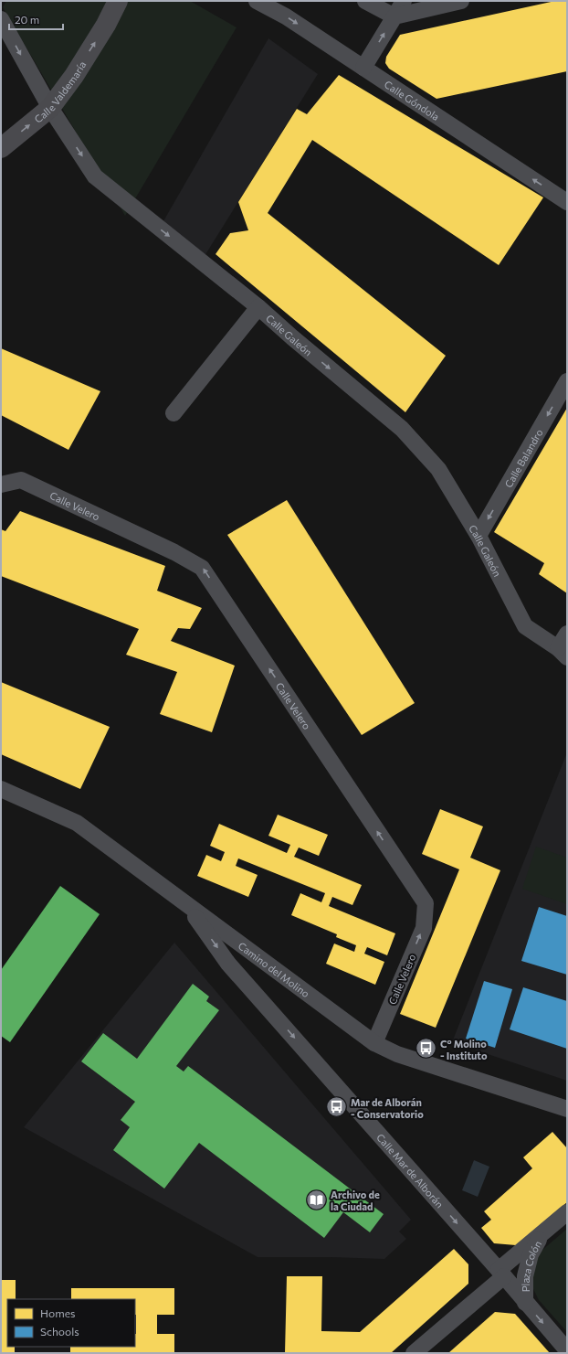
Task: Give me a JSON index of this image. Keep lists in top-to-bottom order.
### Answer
{
  "streets": {
    "main road": ["Calle Valdemaría"],
    "street": [
      "Calle Góndola",
      "Calle Galeón",
      "Calle Balandro",
      "Calle Velero",
      "Camino del Molino",
      "Calle Mar de Alborán",
      "Plaza Colón"
    ]
  },
  "crossings": [
    ["Calle Valdemaría", "Calle Galeón"],
    ["Calle Galeón", "Calle Balandro"],
    ["Calle Velero", "Camino del Molino"],
    ["Camino del Molino", "Calle Mar de Alborán"],
    ["Calle Mar de Alborán", "Plaza Colón"]
  ],
  "one_way": [
    "Calle Valdemaría",
    "Calle Galeón",
    "Calle Balandro",
    "Calle Velero",
    "Calle Mar de Alborán"
  ],
  "places": {
    "bus stop": ["Cº Molino - Instituto", "Mar de Alborán - Conservatorio"],
    "library": ["Archivo de la Ciudad"]
  },
  "legend": ["Homes", "Schools"],
  "scale_bar": "20 m"
}
